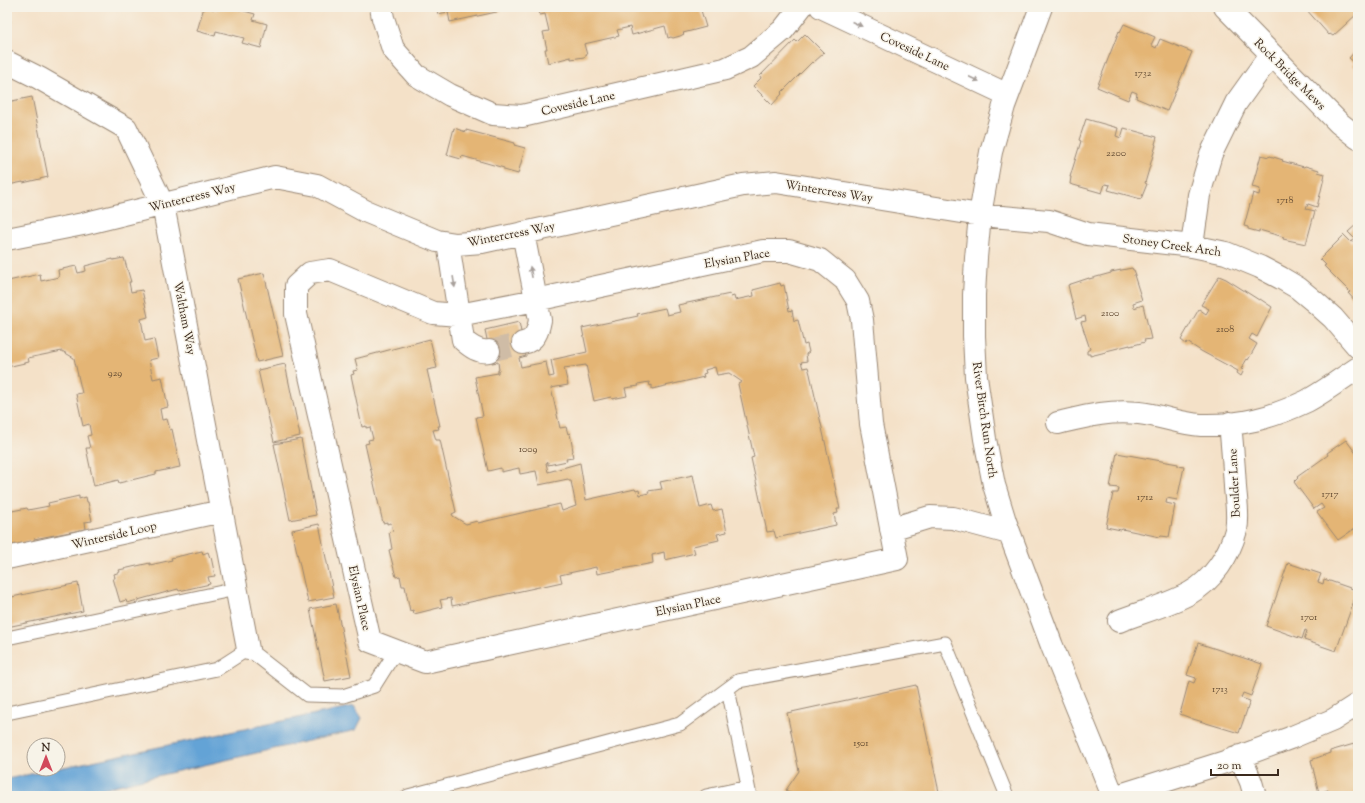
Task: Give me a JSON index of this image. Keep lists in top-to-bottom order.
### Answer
{
  "streets": {
    "street": [
      "Coveside Lane",
      "Rock Bridge Mews",
      "Wintercress Way",
      "Stoney Creek Arch",
      "Elysian Place",
      "Waltham Way",
      "River Birch Run North",
      "Boulder Lane",
      "Winterside Loop"
    ]
  },
  "crossings": [
    ["Coveside Lane", "River Birch Run North"],
    ["Wintercress Way", "Stoney Creek Arch"],
    ["Wintercress Way", "Waltham Way"],
    ["Wintercress Way", "River Birch Run North"],
    ["Stoney Creek Arch", "River Birch Run North"],
    ["Waltham Way", "Winterside Loop"]
  ],
  "house_numbers": [
    "1732",
    "2200",
    "1718",
    "2100",
    "2108",
    "929",
    "1009",
    "1717",
    "1712",
    "1701",
    "1713",
    "1501"
  ],
  "scale_bar": "20 m",
  "north": "top"
}
